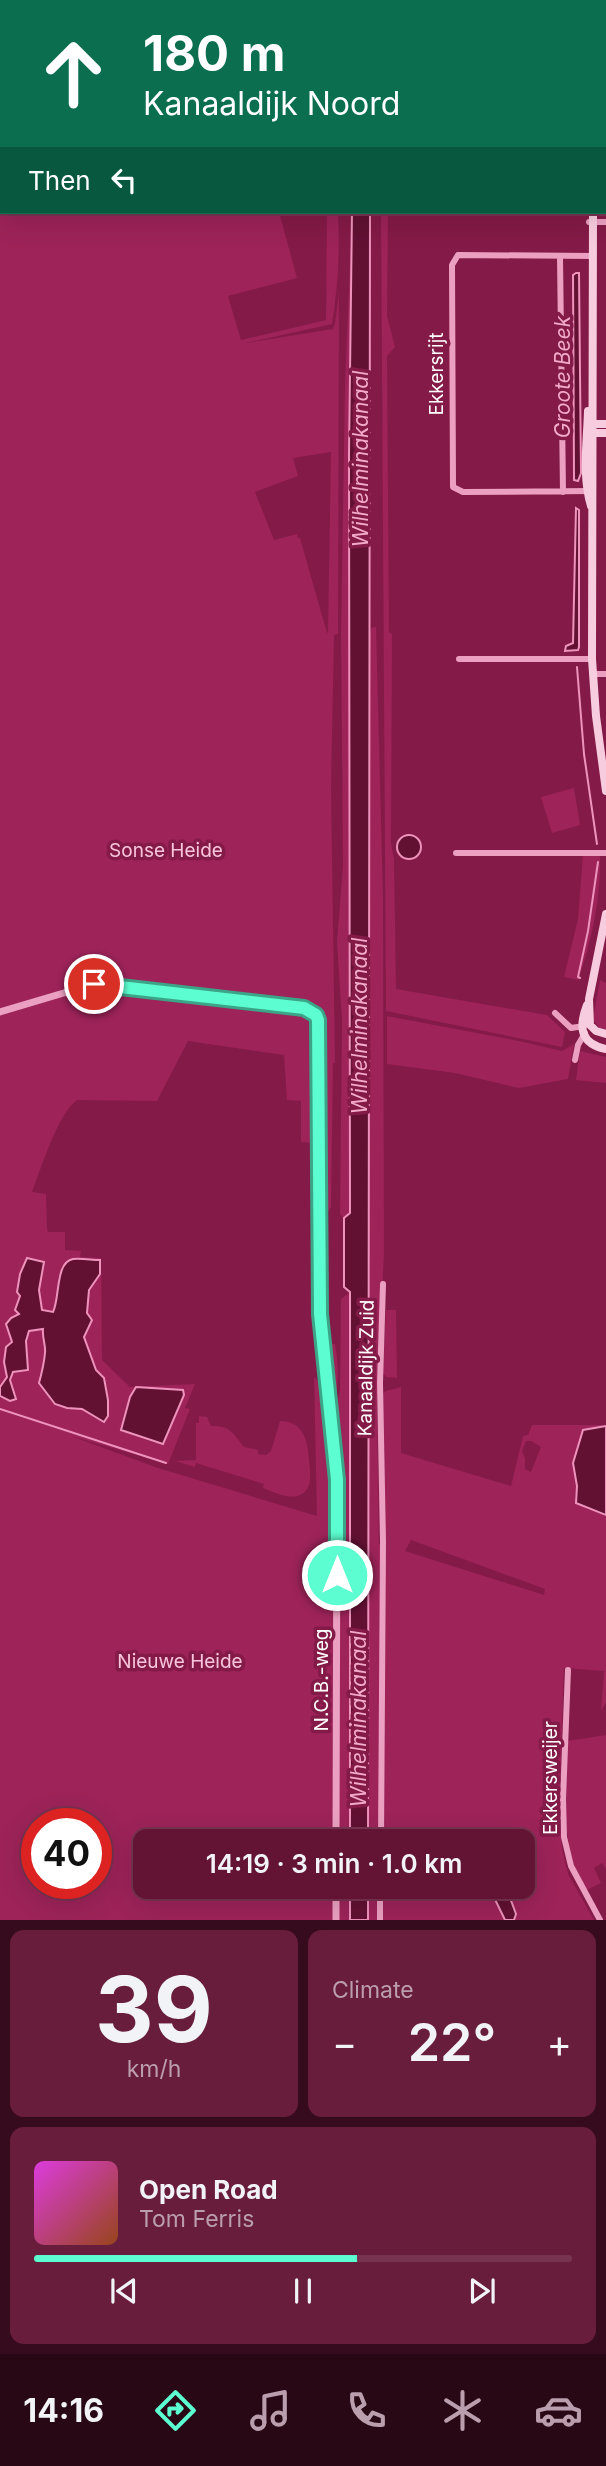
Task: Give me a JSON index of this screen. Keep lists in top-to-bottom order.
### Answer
{
  "streets": {
    "street": [
      "Ekkersrijt",
      "Kanaaldijk Zuid",
      "N.C.B.-weg",
      "Ekkersweijer"
    ]
  },
  "water": ["Groote Beek", "Wilhelminakanaal"],
  "parks": ["Sonse Heide", "Nieuwe Heide"],
  "page": {
    "turn": ["180 m", "Kanaaldijk Noord"],
    "then": "Then",
    "limit": "40",
    "trip": "14:19 · 3 min · 1.0 km",
    "tile": [
      ["39", "km/h"],
      "Climate"
    ],
    "heat": ["−", "22°", "+"],
    "song": ["Open Road", "Tom Ferris"],
    "tabs": "14:16"
  }
}
